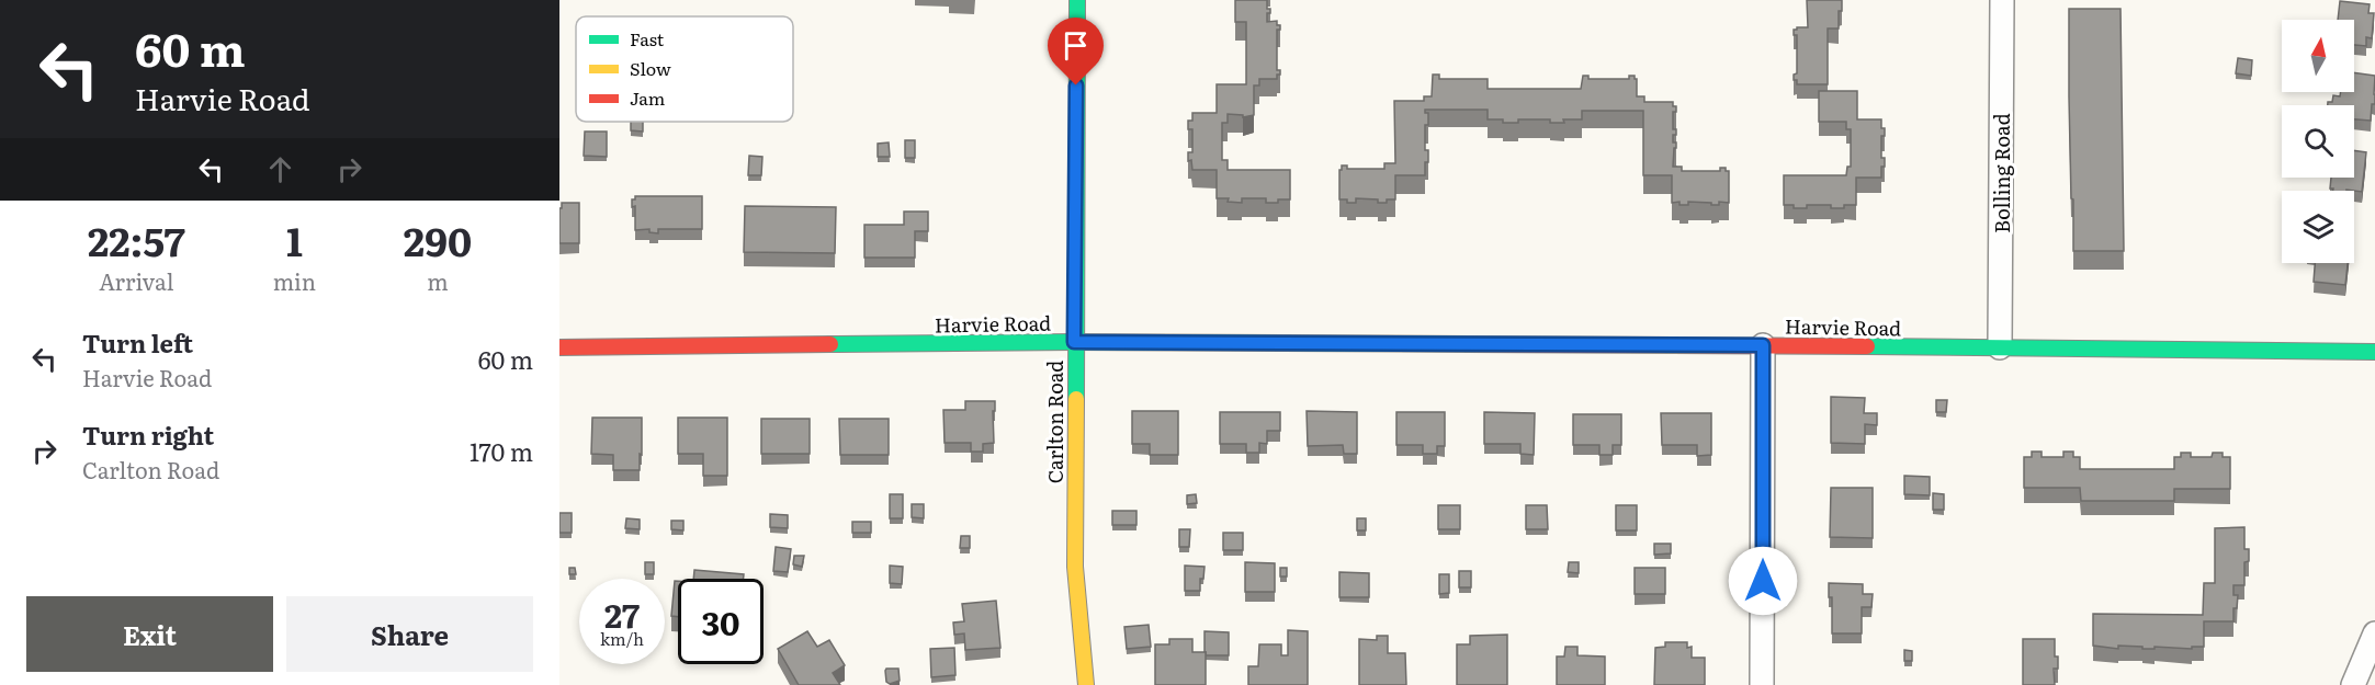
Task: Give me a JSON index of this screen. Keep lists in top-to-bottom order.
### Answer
{
  "streets": {
    "street": ["Bolling Road", "Harvie Road", "Carlton Road"]
  },
  "crossings": [
    ["Bolling Road", "Harvie Road"],
    ["Harvie Road", "Carlton Road"]
  ],
  "legend": ["Fast", "Slow", "Jam"],
  "north": "top",
  "page": {
    "turn": ["60 m", "Harvie Road"],
    "eta": [
      "22:57",
      "Arrival",
      "1",
      "min",
      "290",
      "m"
    ],
    "list": [
      {
        "name": "Turn left",
        "note": "Harvie Road",
        "value": "60 m"
      },
      {
        "name": "Turn right",
        "note": "Carlton Road",
        "value": "170 m"
      }
    ],
    "speed": "27 km/h",
    "limit": "30",
    "buttons": ["Exit", "Share"]
  }
}
